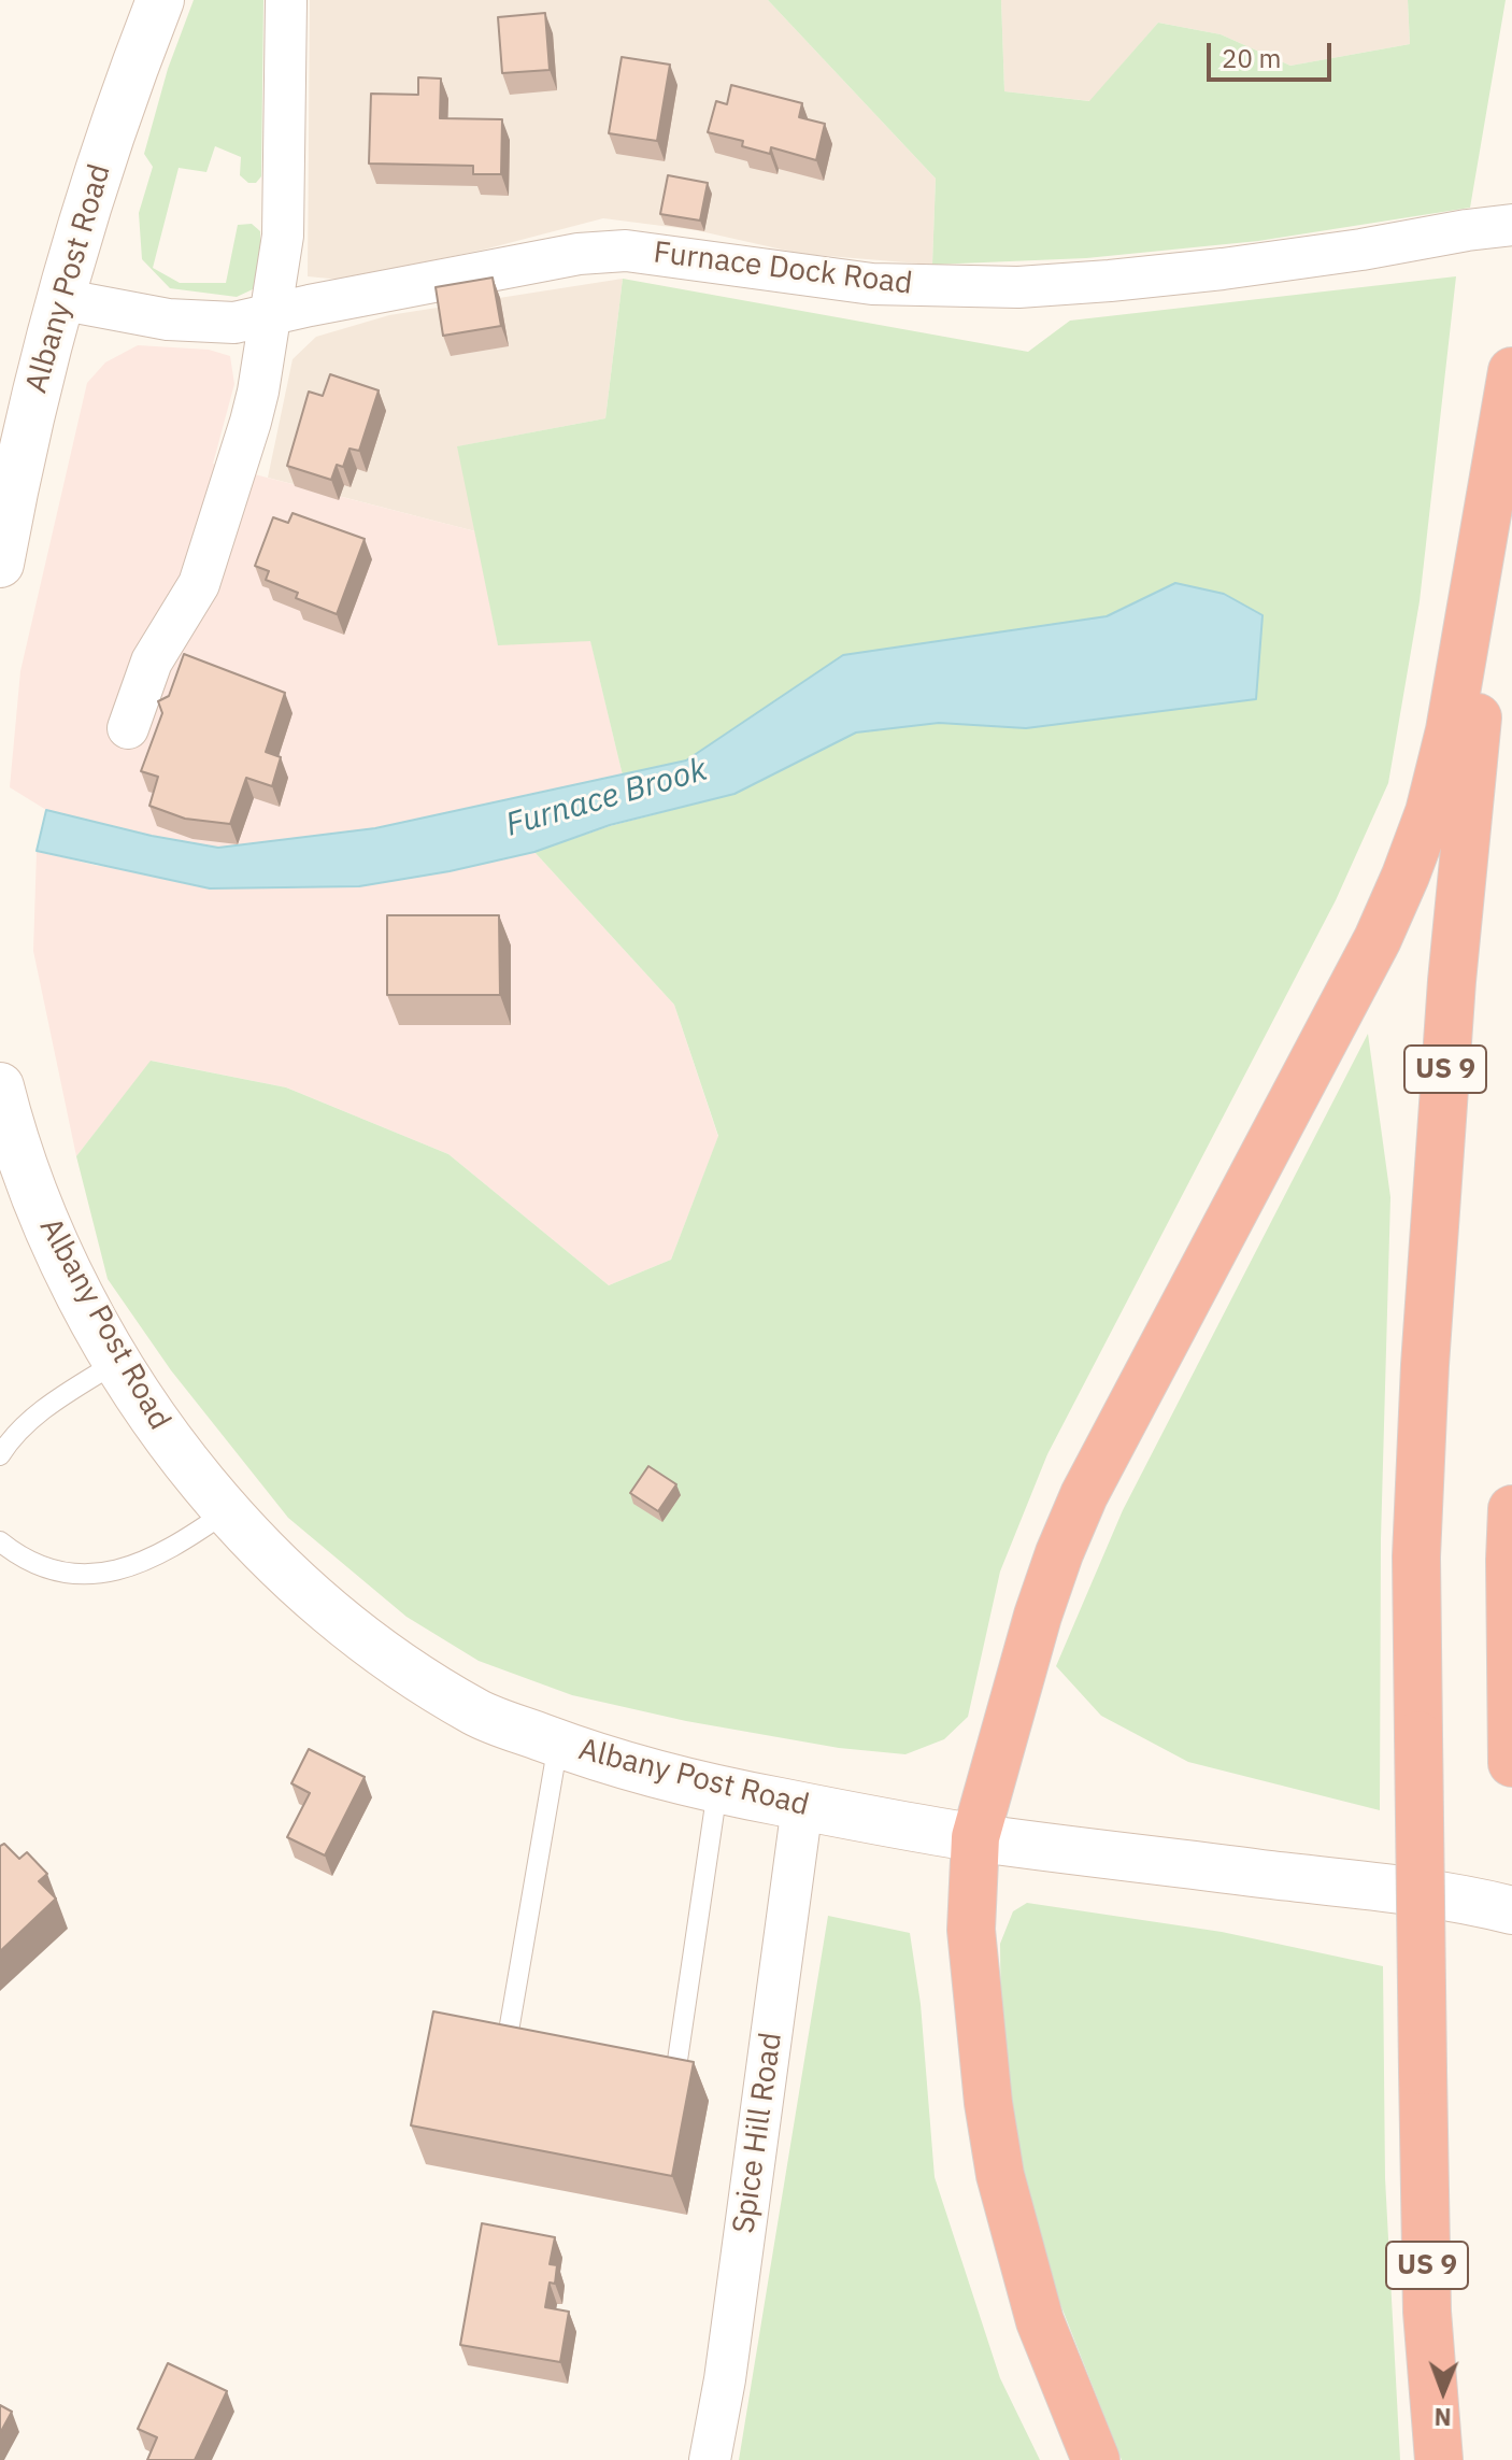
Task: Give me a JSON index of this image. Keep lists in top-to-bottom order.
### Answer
{
  "streets": {
    "highway": ["US 9"],
    "main road": ["Albany Post Road"],
    "street": ["Furnace Dock Road", "Spice Hill Road"]
  },
  "crossings": [
    ["Furnace Dock Road", "Albany Post Road"],
    ["Albany Post Road", "Spice Hill Road"]
  ],
  "water": ["Furnace Brook"],
  "scale_bar": "20 m",
  "north": "bottom"
}
